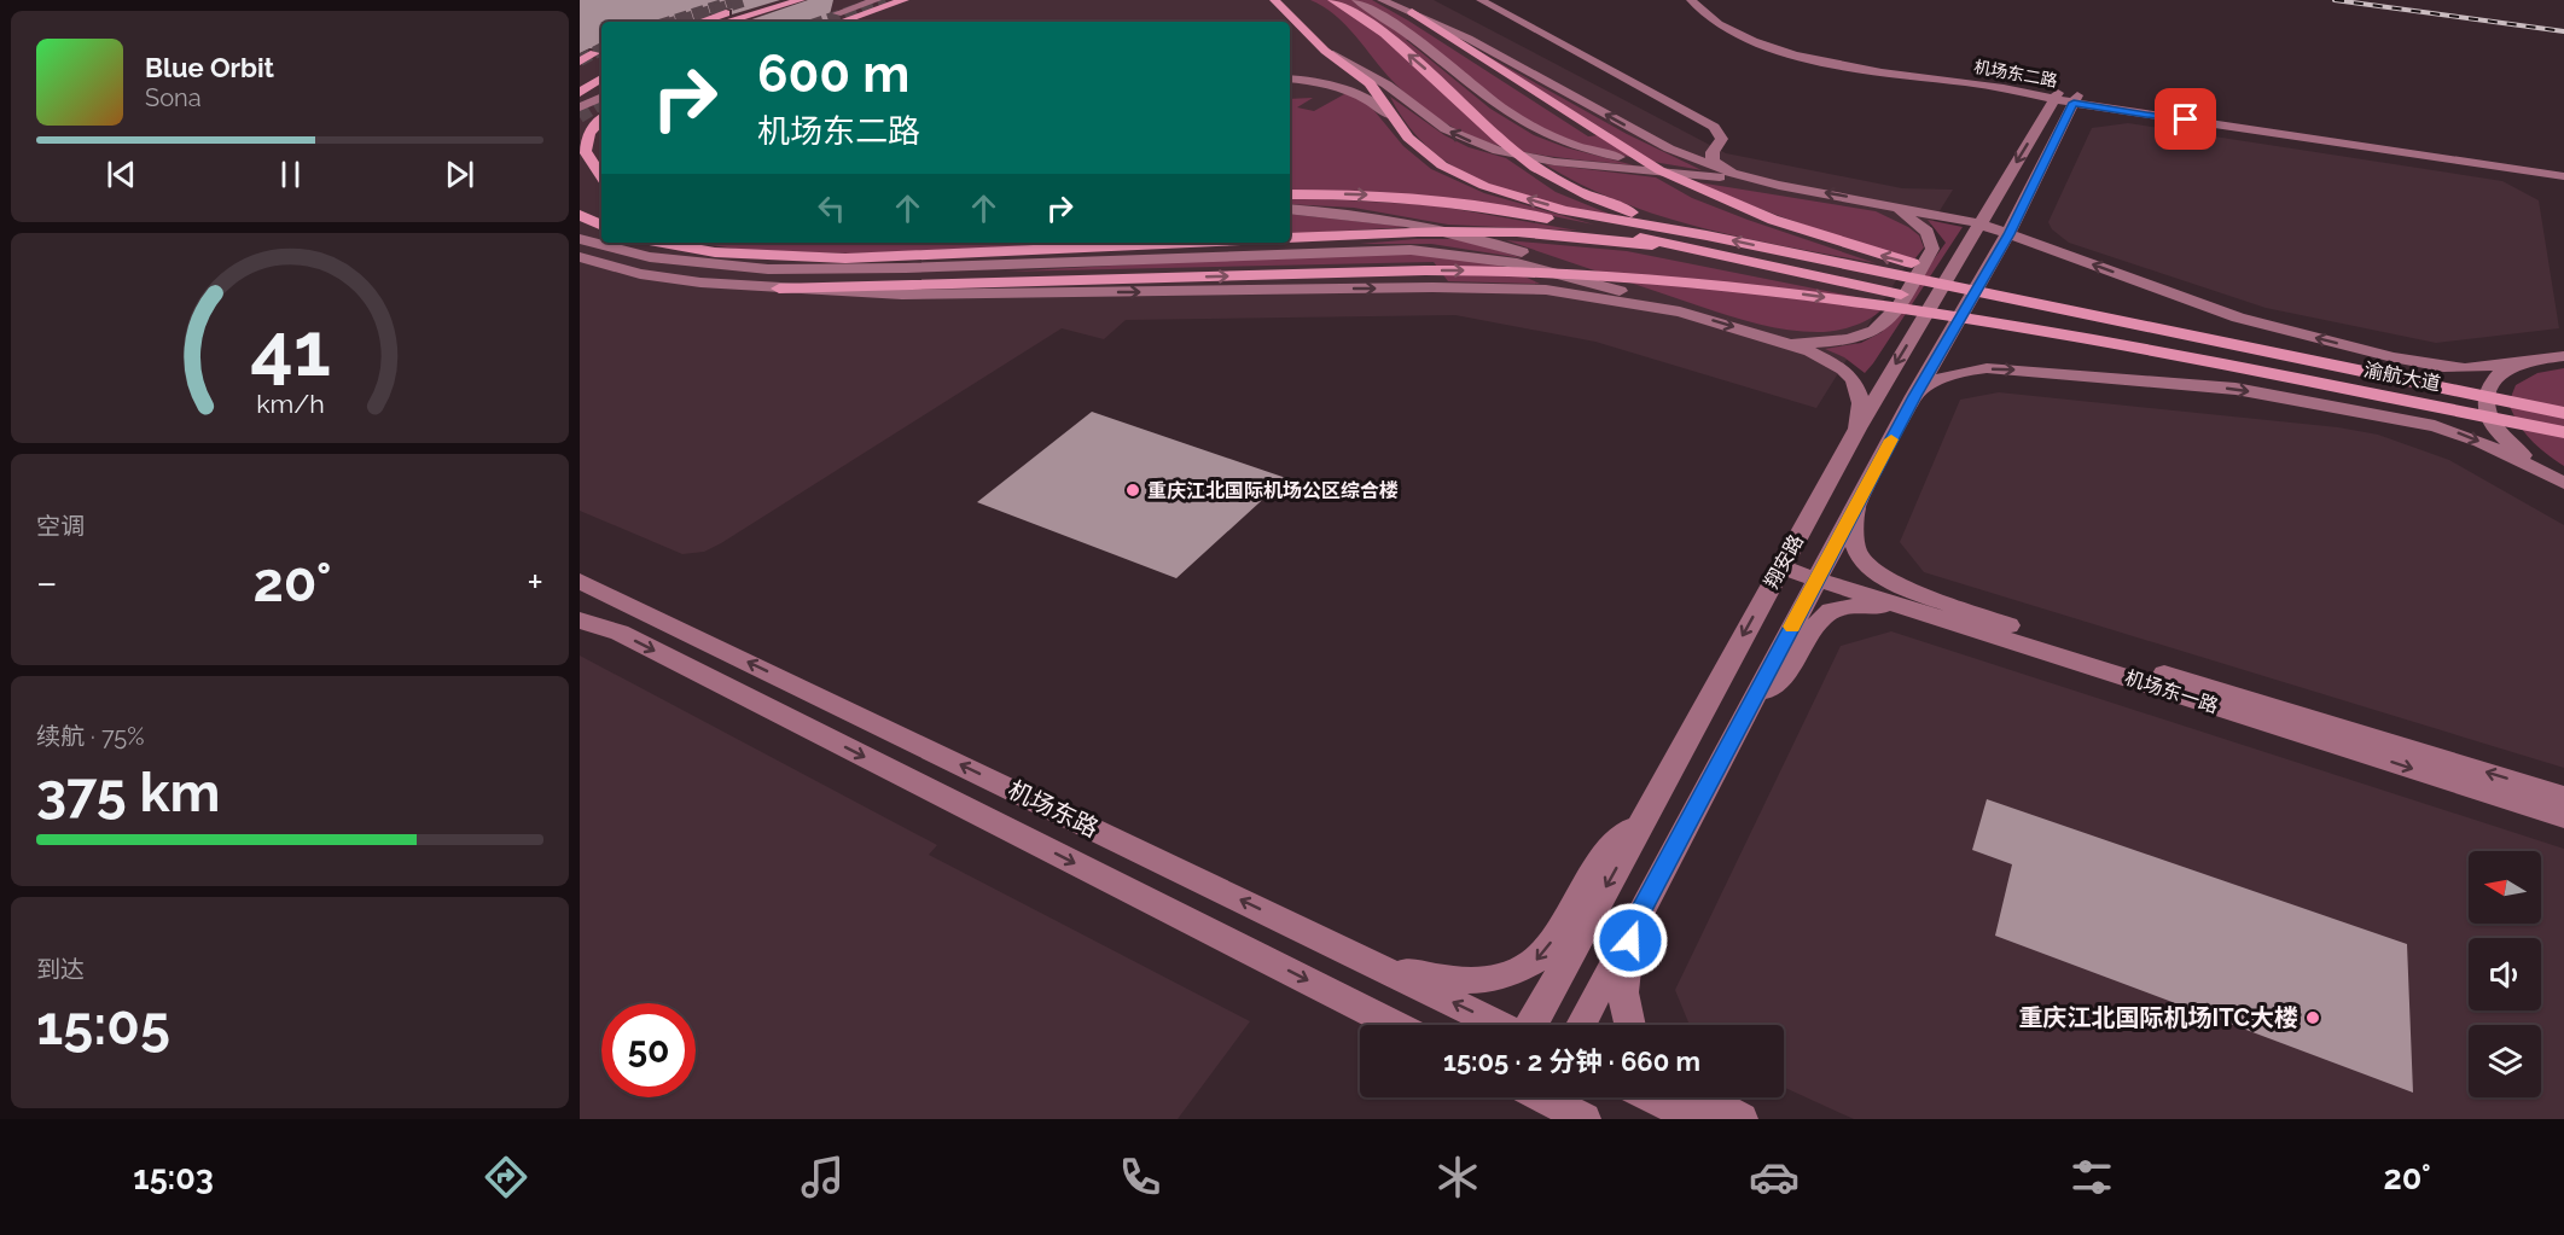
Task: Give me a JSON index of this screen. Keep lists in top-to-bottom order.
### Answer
{
  "streets": {
    "highway": ["渝航大道"],
    "main road": [
      "机场东二路",
      "翔安路",
      "机场东一路",
      "机场东路"
    ]
  },
  "crossings": [
    ["机场东二路", "翔安路"],
    ["翔安路", "机场东一路"]
  ],
  "places": ["重庆江北国际机场公区综合楼", "重庆江北国际机场ITC大楼"],
  "north": "left",
  "page": {
    "turn": ["600 m", "机场东二路"],
    "song": ["Blue Orbit", "Sona"],
    "tile": [
      "空调",
      ["续航 · 75%", "375 km"],
      ["到达", "15:05"]
    ],
    "heat": ["−", "20°", "+"],
    "limit": "50",
    "trip": "15:05 · 2 分钟 · 660 m",
    "tabs": ["15:03", "20°"],
    "gauge": ["41", "km/h"]
  }
}
